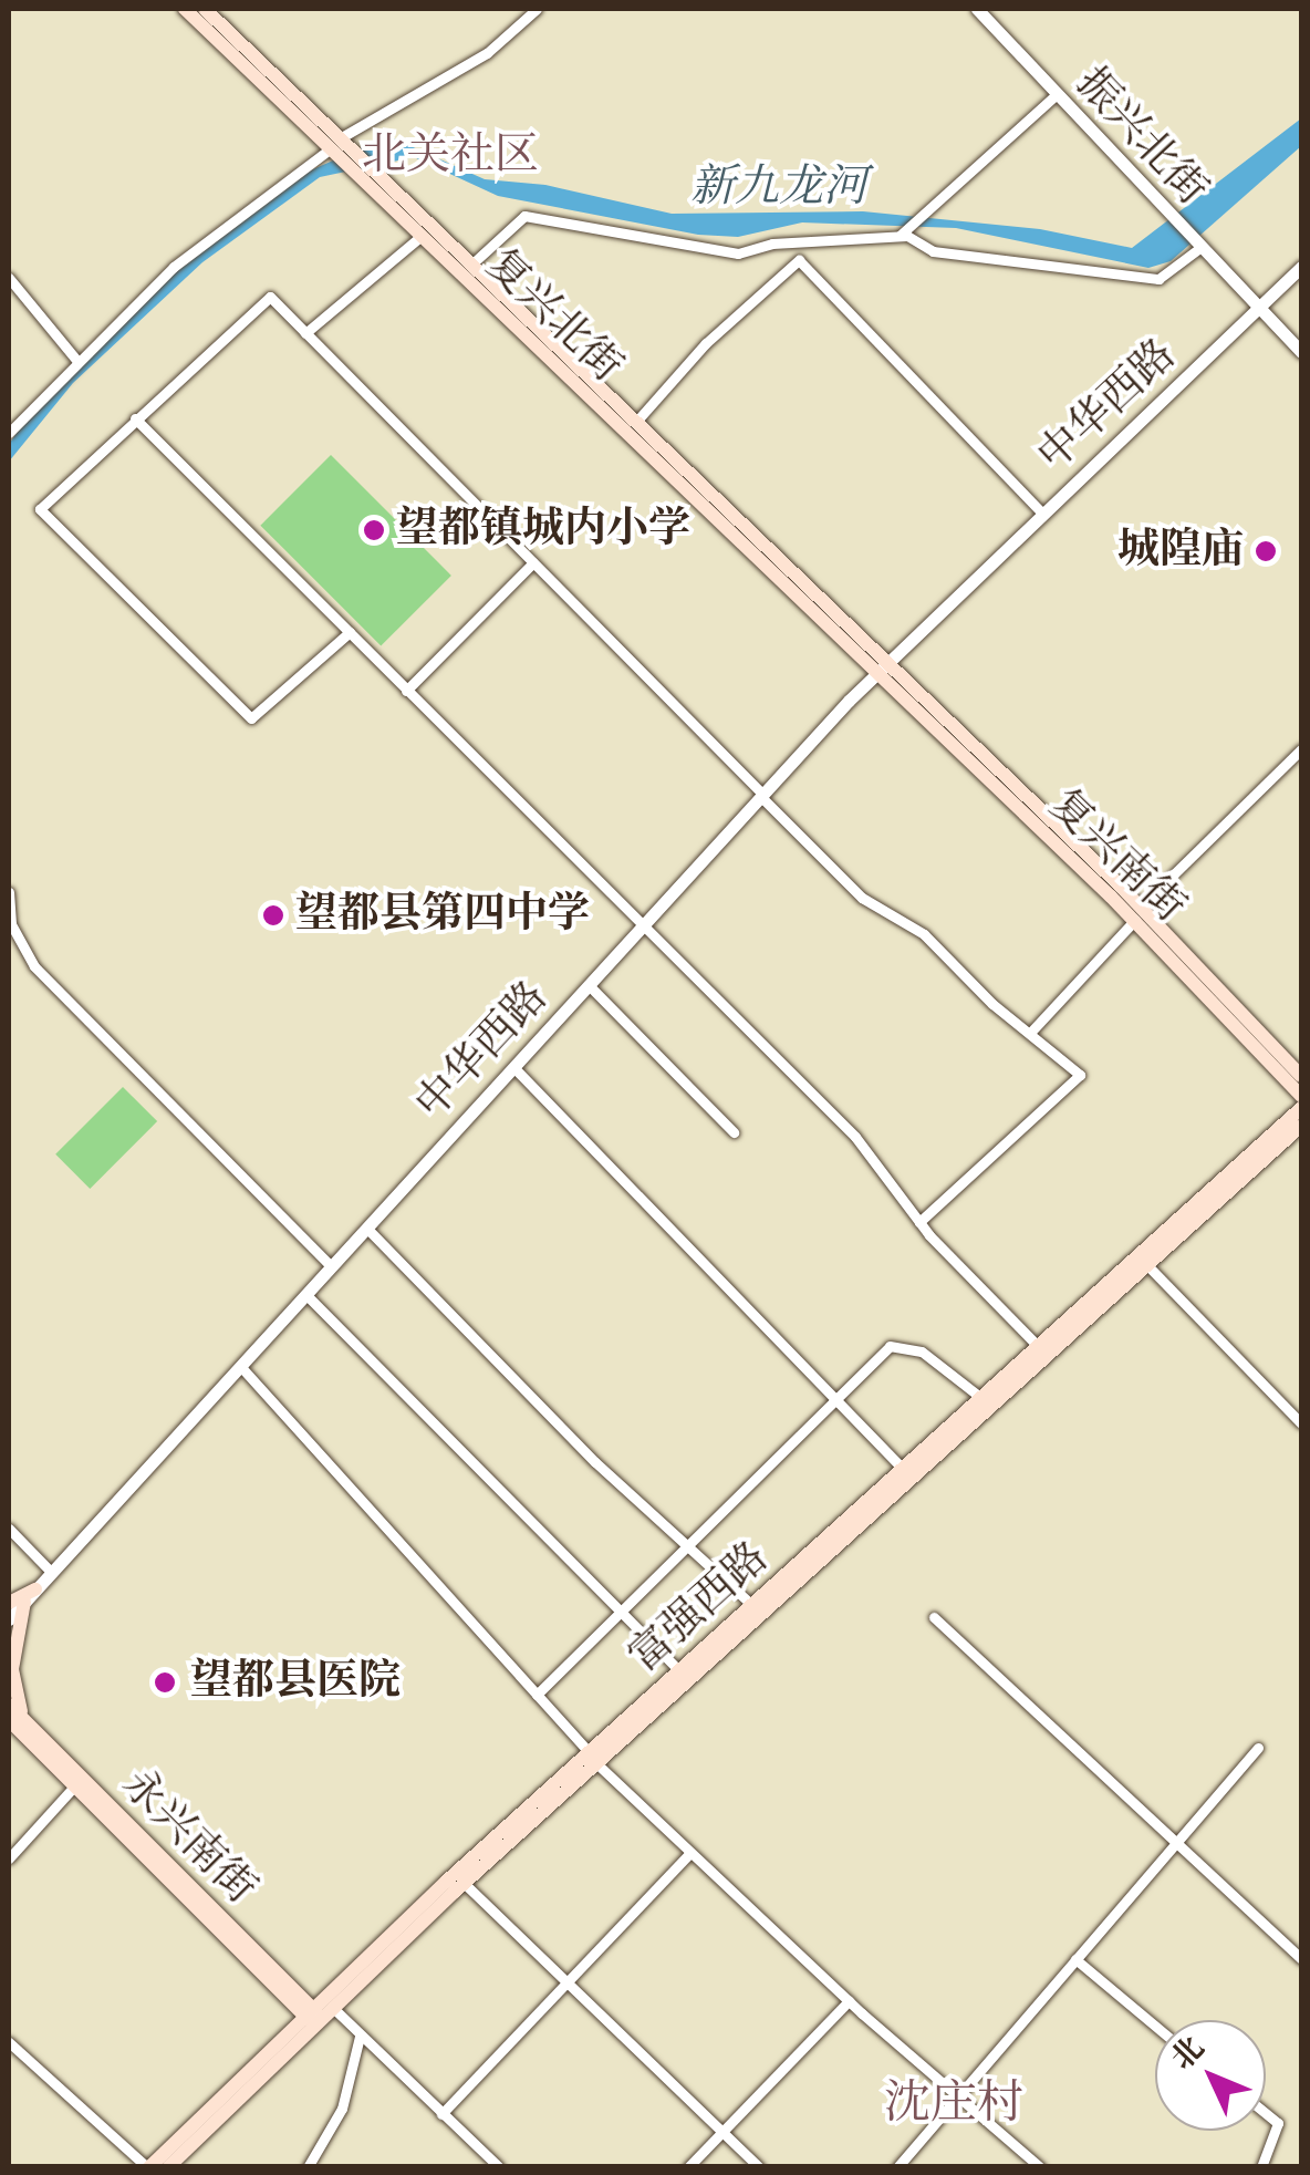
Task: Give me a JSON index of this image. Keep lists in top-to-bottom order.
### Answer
{
  "streets": {
    "main road": [
      "复兴北街",
      "复兴南街",
      "富强西路",
      "永兴南街"
    ],
    "street": ["振兴北街", "中华西路"]
  },
  "crossings": [
    ["振兴北街", "中华西路"],
    ["复兴北街", "中华西路"],
    ["复兴北街", "复兴南街"],
    ["中华西路", "复兴南街"],
    ["富强西路", "永兴南街"]
  ],
  "districts": ["北关社区", "沈庄村"],
  "water": ["新九龙河"],
  "places": [
    "望都镇城内小学",
    "城隍庙",
    "望都县第四中学",
    "望都县医院"
  ],
  "north": "top left"
}
